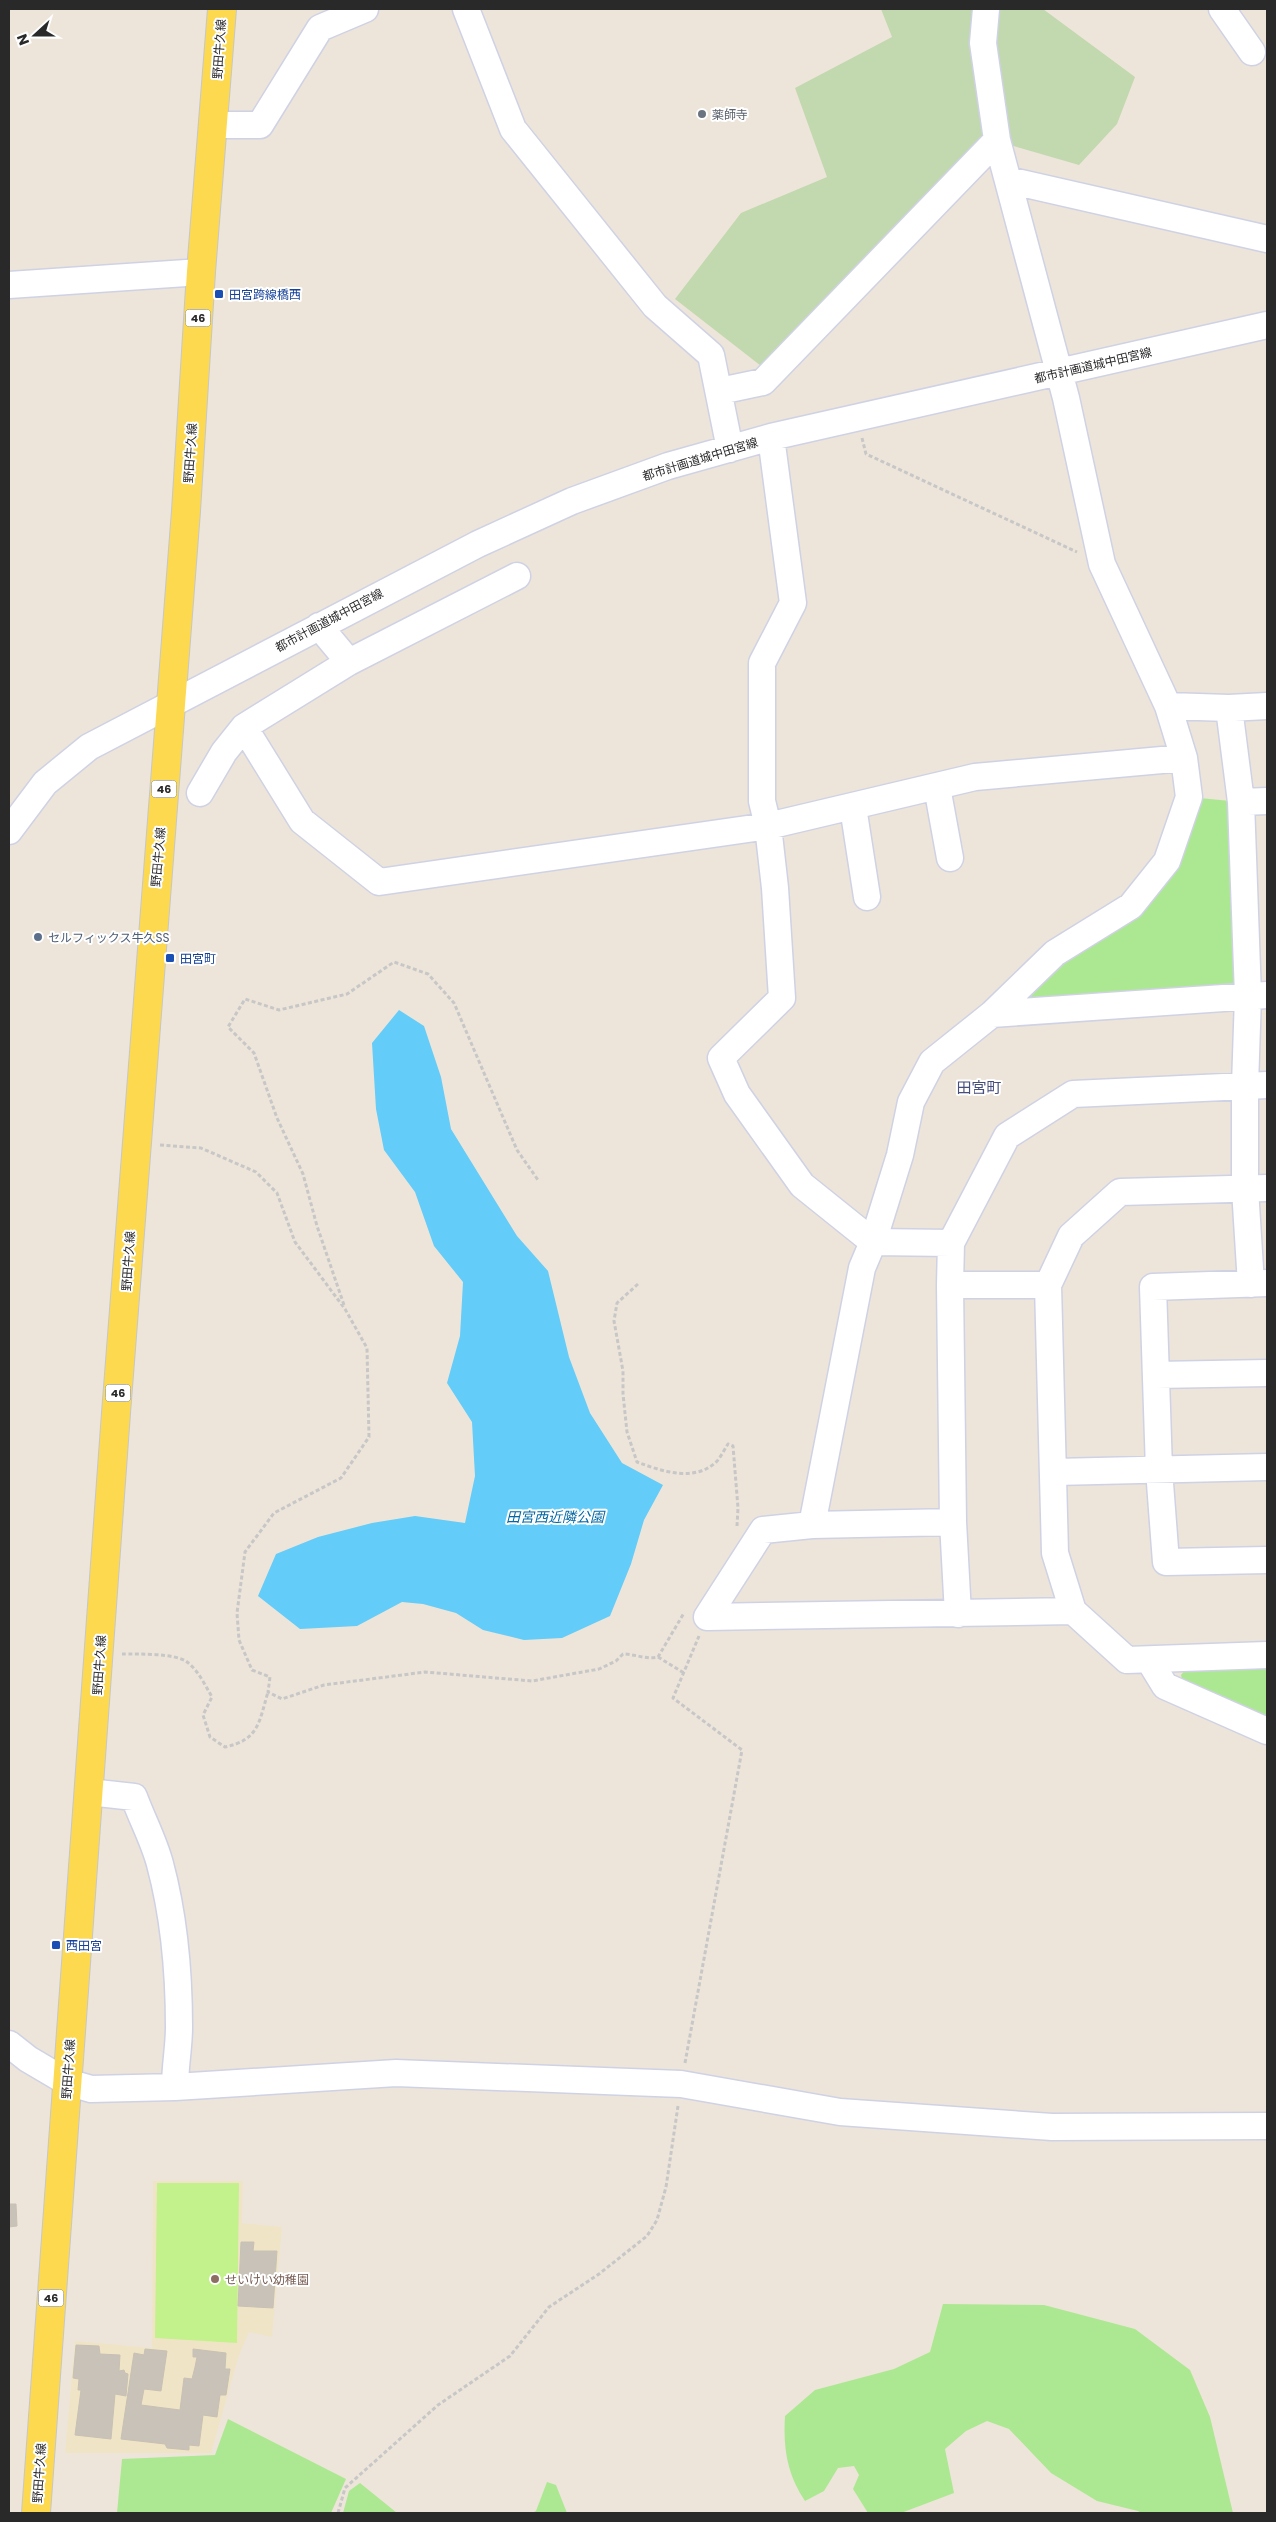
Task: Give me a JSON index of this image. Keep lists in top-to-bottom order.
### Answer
{
  "streets": {
    "main road": ["野田牛久線", "46"],
    "street": ["都市計画道城中田宮線"]
  },
  "crossings": [
    ["野田牛久線", "都市計画道城中田宮線"]
  ],
  "districts": ["田宮町"],
  "water": ["田宮西近隣公園"],
  "places": {
    "other": ["薬師寺", "セルフィックス牛久SS", "せいけい幼稚園"],
    "transit": ["田宮跨線橋西", "田宮町", "西田宮"]
  },
  "north": "left"
}
